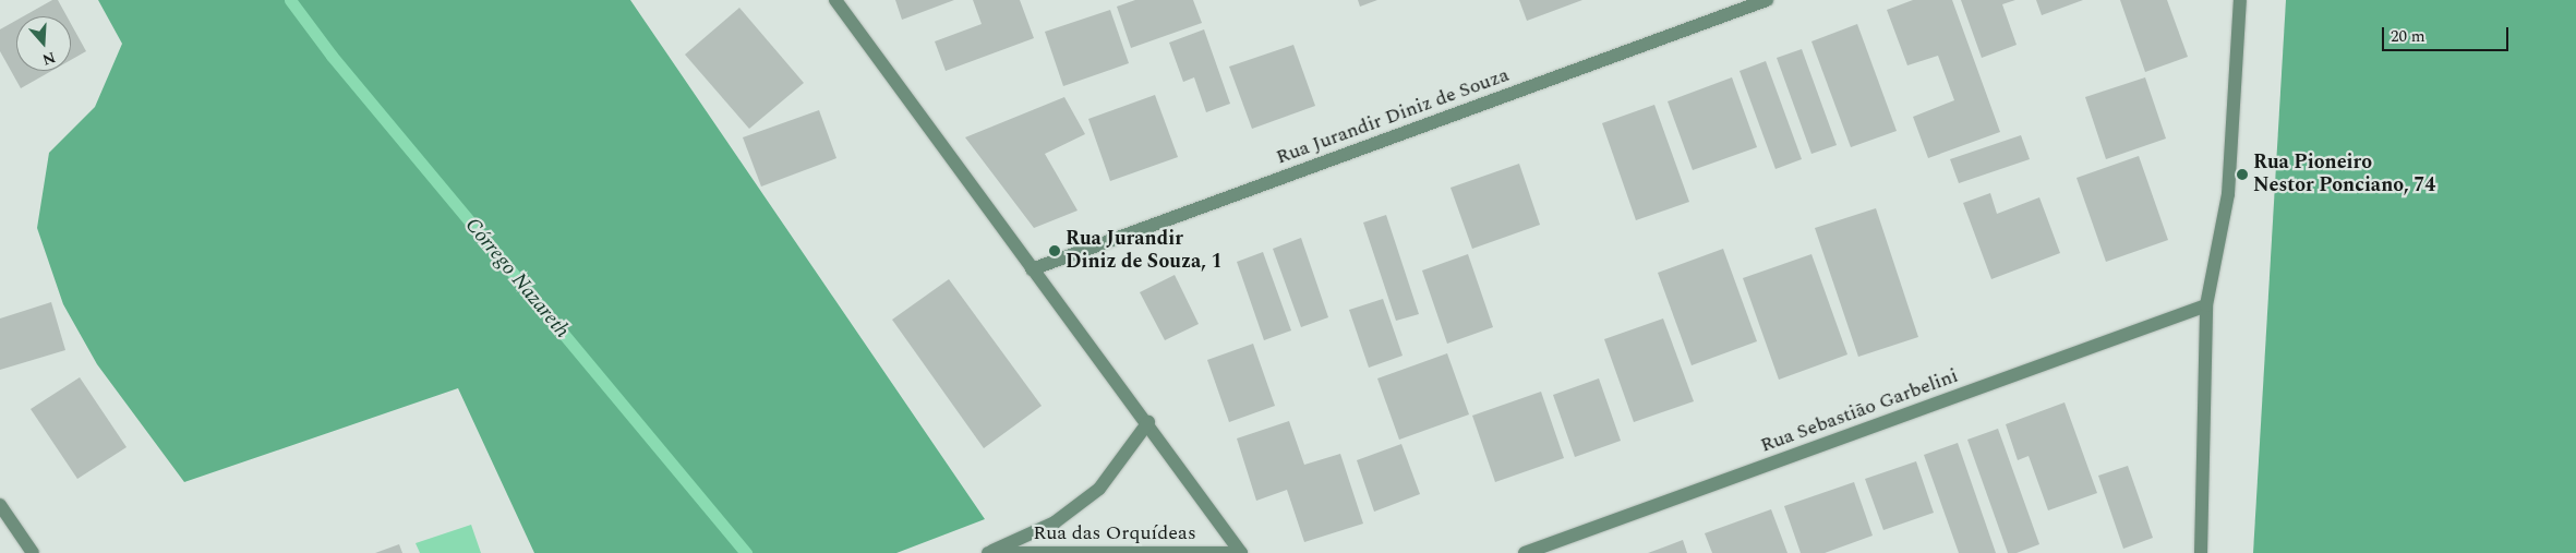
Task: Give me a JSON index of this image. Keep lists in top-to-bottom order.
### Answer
{
  "streets": {
    "street": ["Rua Jurandir Diniz de Souza", "Rua Sebastião Garbelini", "Rua das Orquídeas"]
  },
  "water": ["Córrego Nazareth"],
  "places": ["Rua Pioneiro Nestor Ponciano, 74", "Rua Jurandir Diniz de Souza, 1"],
  "scale_bar": "20 m",
  "north": "bottom"
}
